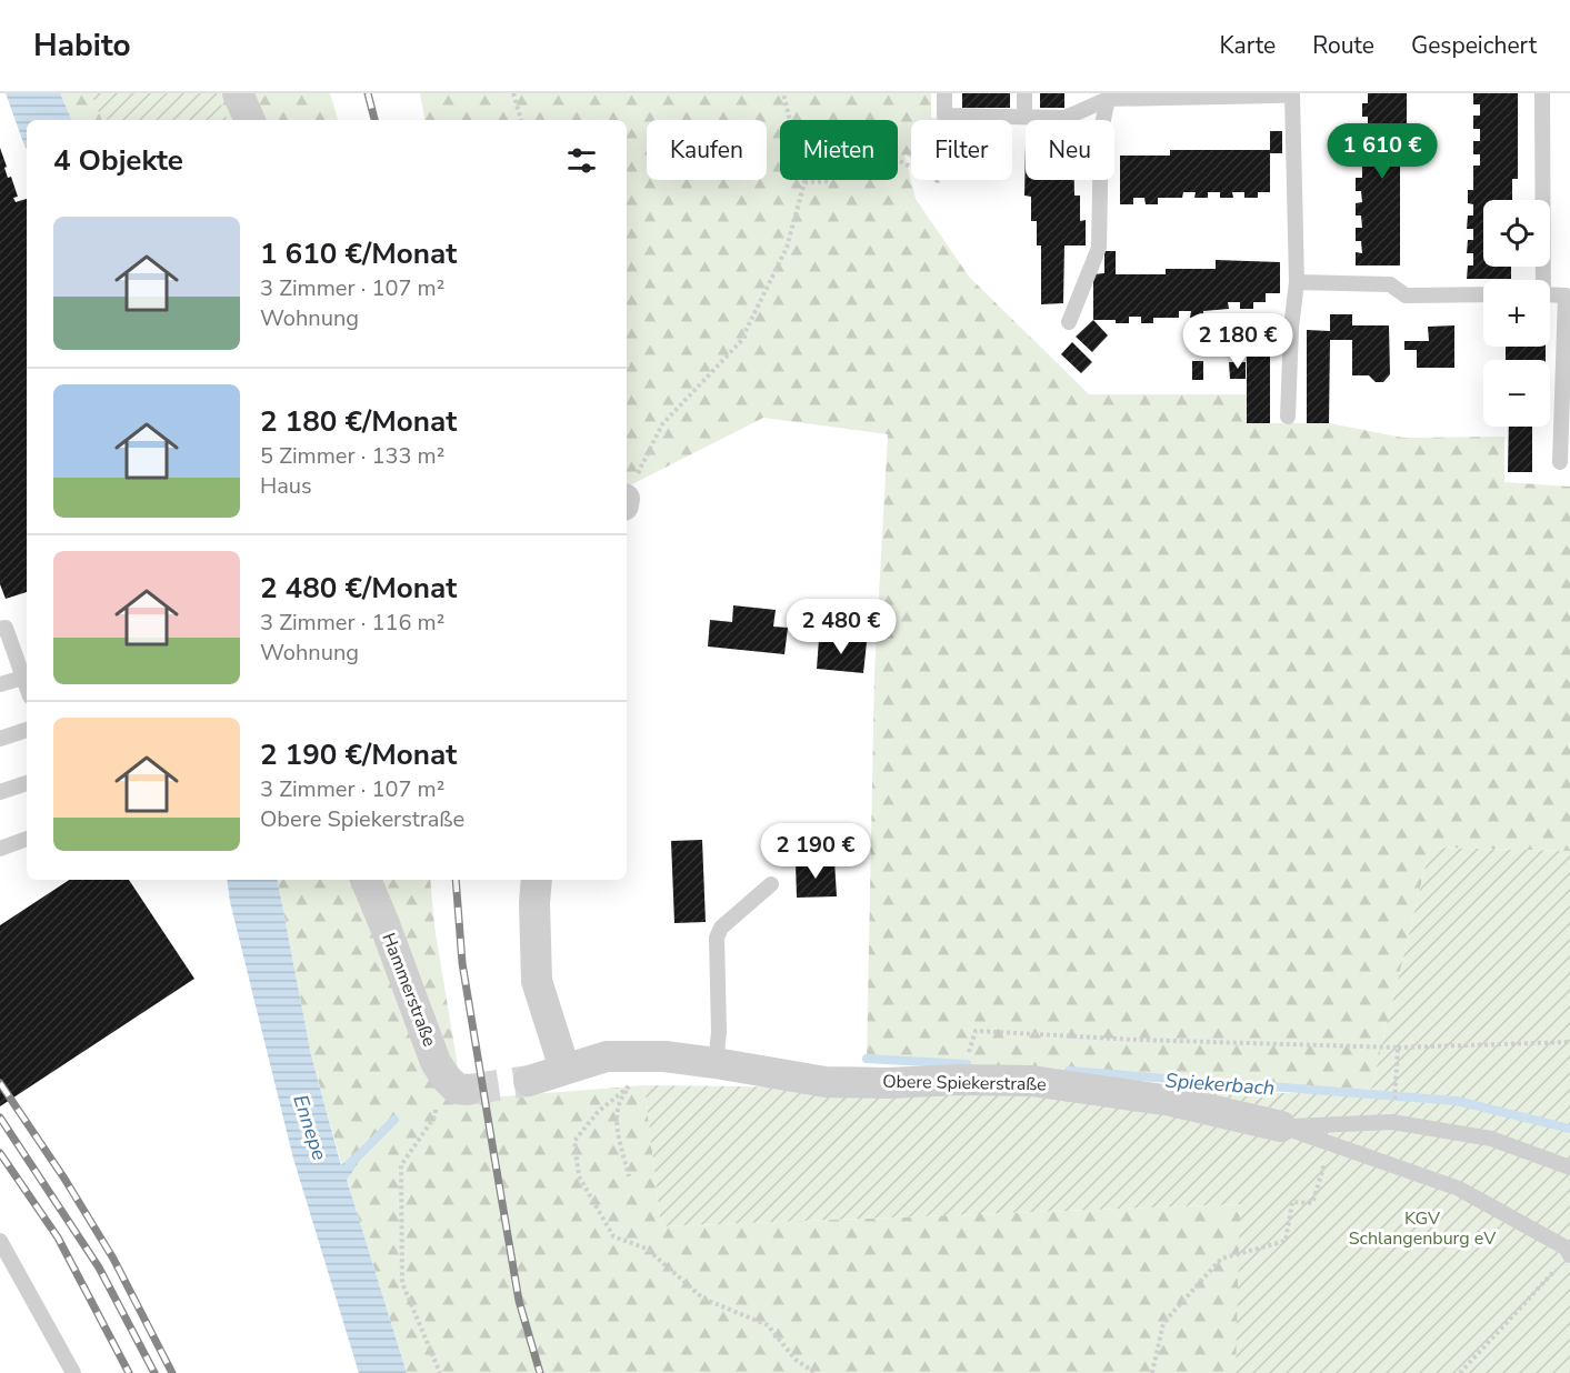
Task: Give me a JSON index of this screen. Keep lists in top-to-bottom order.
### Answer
{
  "streets": {
    "street": ["Hammerstraße", "Obere Spiekerstraße"]
  },
  "water": ["Spiekerbach", "Ennepe"],
  "parks": ["KGV Schlangenburg eV"],
  "page": {
    "header": "Habito",
    "nav": ["Karte", "Route", "Gespeichert"],
    "chip": [
      "Kaufen",
      "Mieten",
      "Filter",
      "Neu"
    ],
    "heading": "4 Objekte",
    "price": [
      "1 610 €",
      "2 180 €",
      "2 480 €",
      "2 190 €"
    ],
    "map_buttons": ["+", "−"],
    "list": [
      {
        "name": "1 610 €/Monat",
        "note": "3 Zimmer · 107 m² · Wohnung"
      },
      {
        "name": "2 180 €/Monat",
        "note": "5 Zimmer · 133 m² · Haus"
      },
      {
        "name": "2 480 €/Monat",
        "note": "3 Zimmer · 116 m² · Wohnung"
      },
      {
        "name": "2 190 €/Monat",
        "note": "3 Zimmer · 107 m² · Obere Spiekerstraße"
      }
    ]
  }
}
